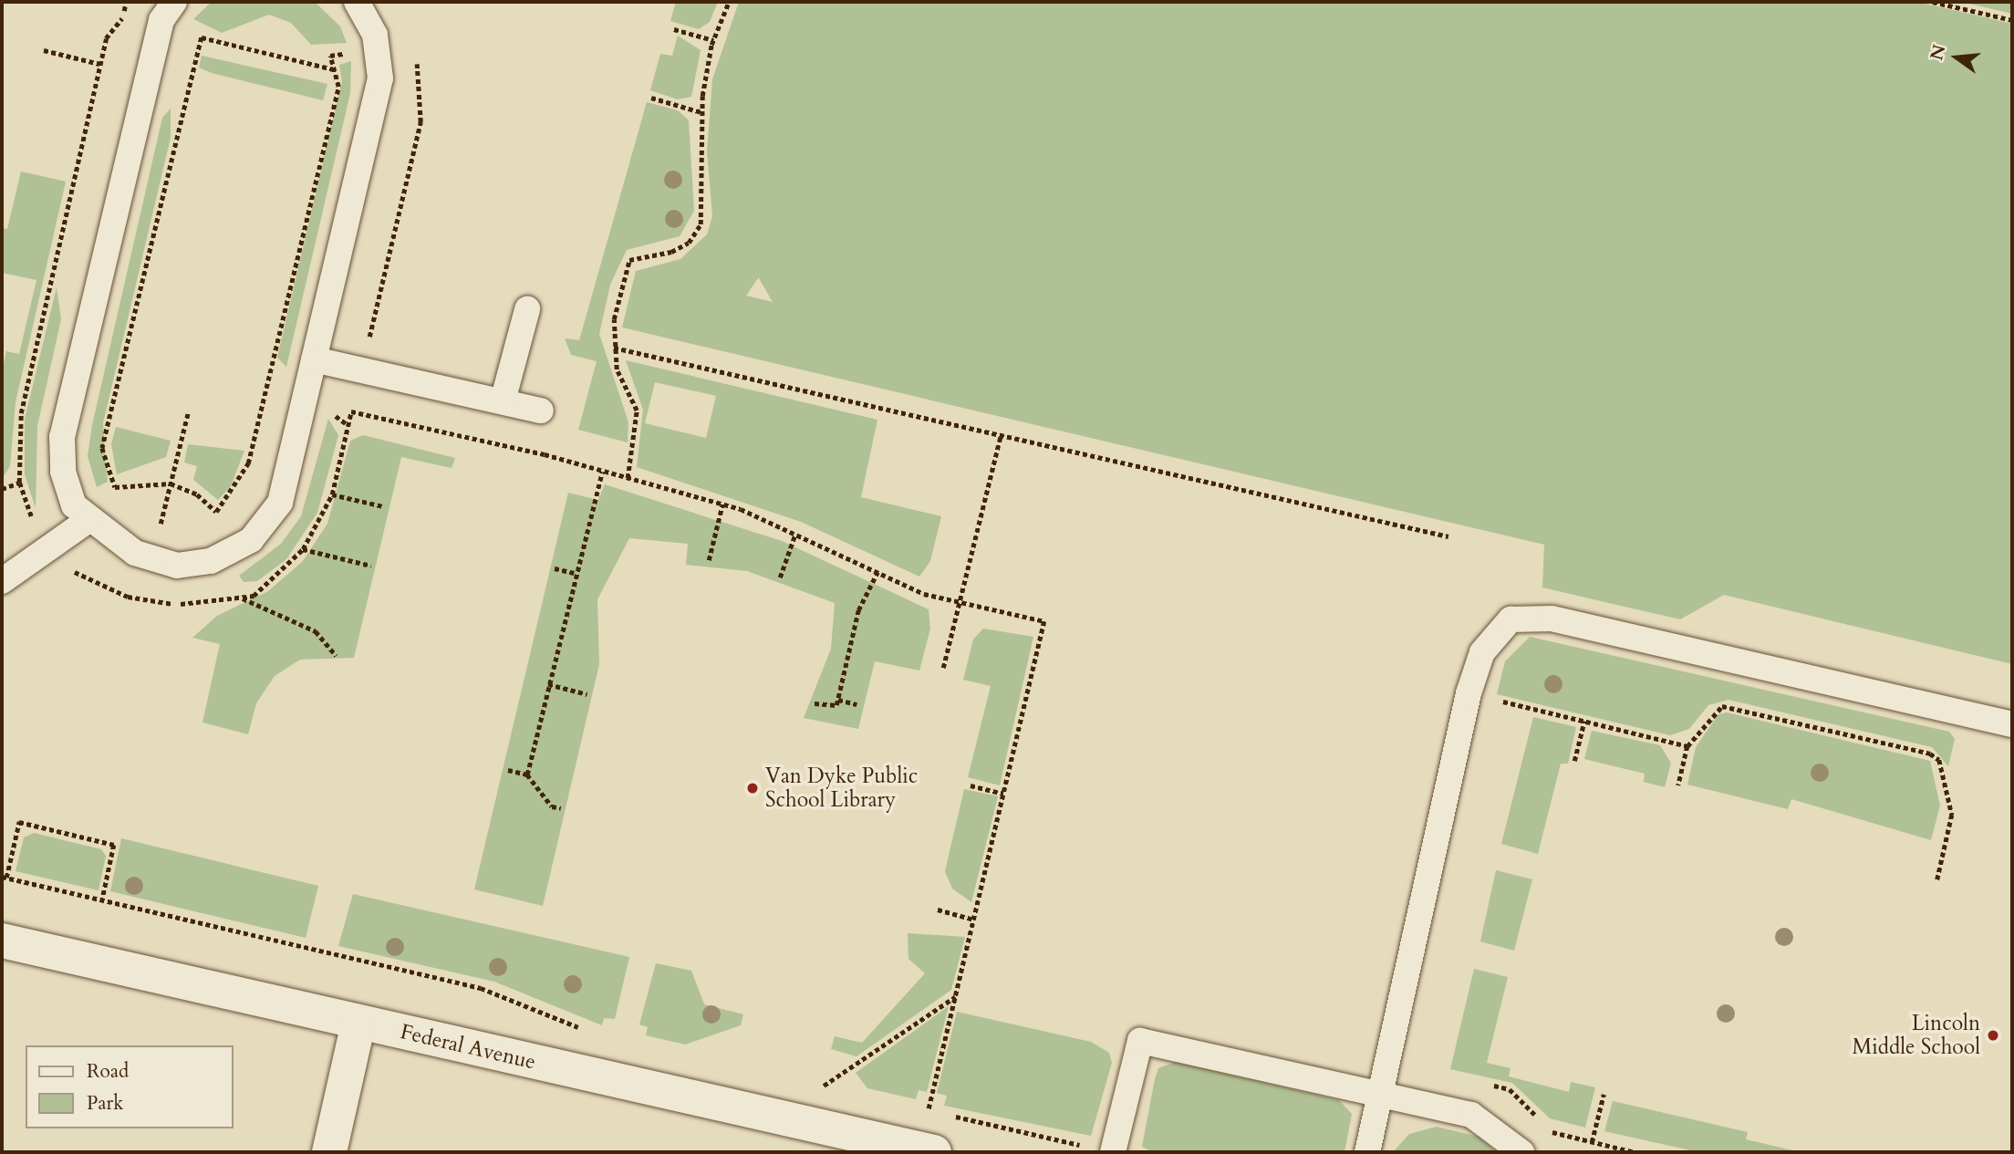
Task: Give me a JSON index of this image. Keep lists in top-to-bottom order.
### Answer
{
  "streets": {
    "street": ["Federal Avenue"]
  },
  "places": ["Van Dyke Public School Library", "Lincoln Middle School"],
  "legend": ["Road", "Park"],
  "north": "left"
}
